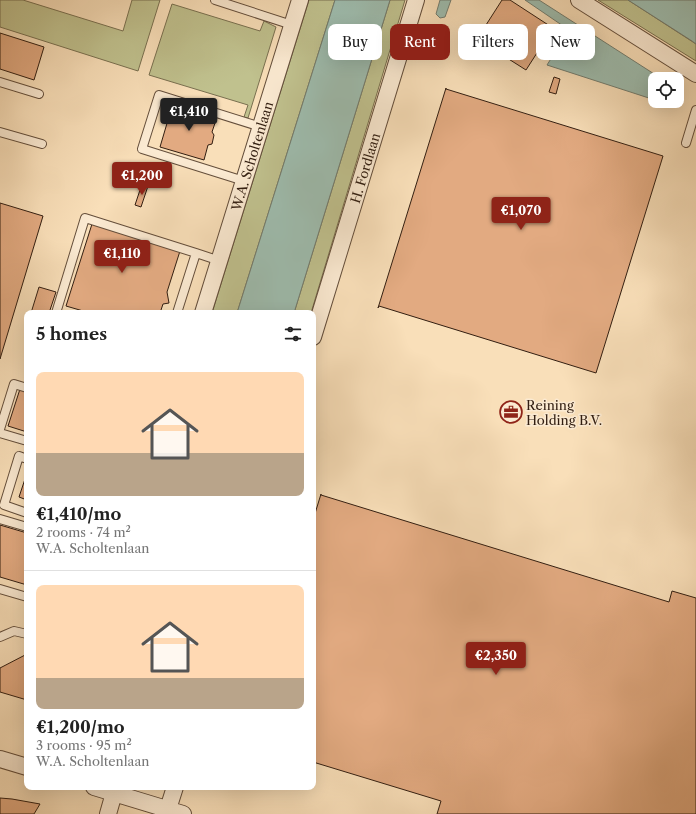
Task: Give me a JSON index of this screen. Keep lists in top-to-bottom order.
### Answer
{
  "streets": {
    "street": ["W.A. Scholtenlaan", "H. Fordlaan"]
  },
  "places": {
    "office": ["Reining Holding B.V."]
  },
  "page": {
    "chip": [
      "Buy",
      "Rent",
      "Filters",
      "New"
    ],
    "price": [
      "€1,410",
      "€1,200",
      "€1,070",
      "€1,110",
      "€2,350"
    ],
    "heading": "5 homes",
    "list": [
      {
        "name": "€1,410/mo",
        "note": "2 rooms · 74 m² · W.A. Scholtenlaan"
      },
      {
        "name": "€1,200/mo",
        "note": "3 rooms · 95 m² · W.A. Scholtenlaan"
      }
    ]
  }
}
